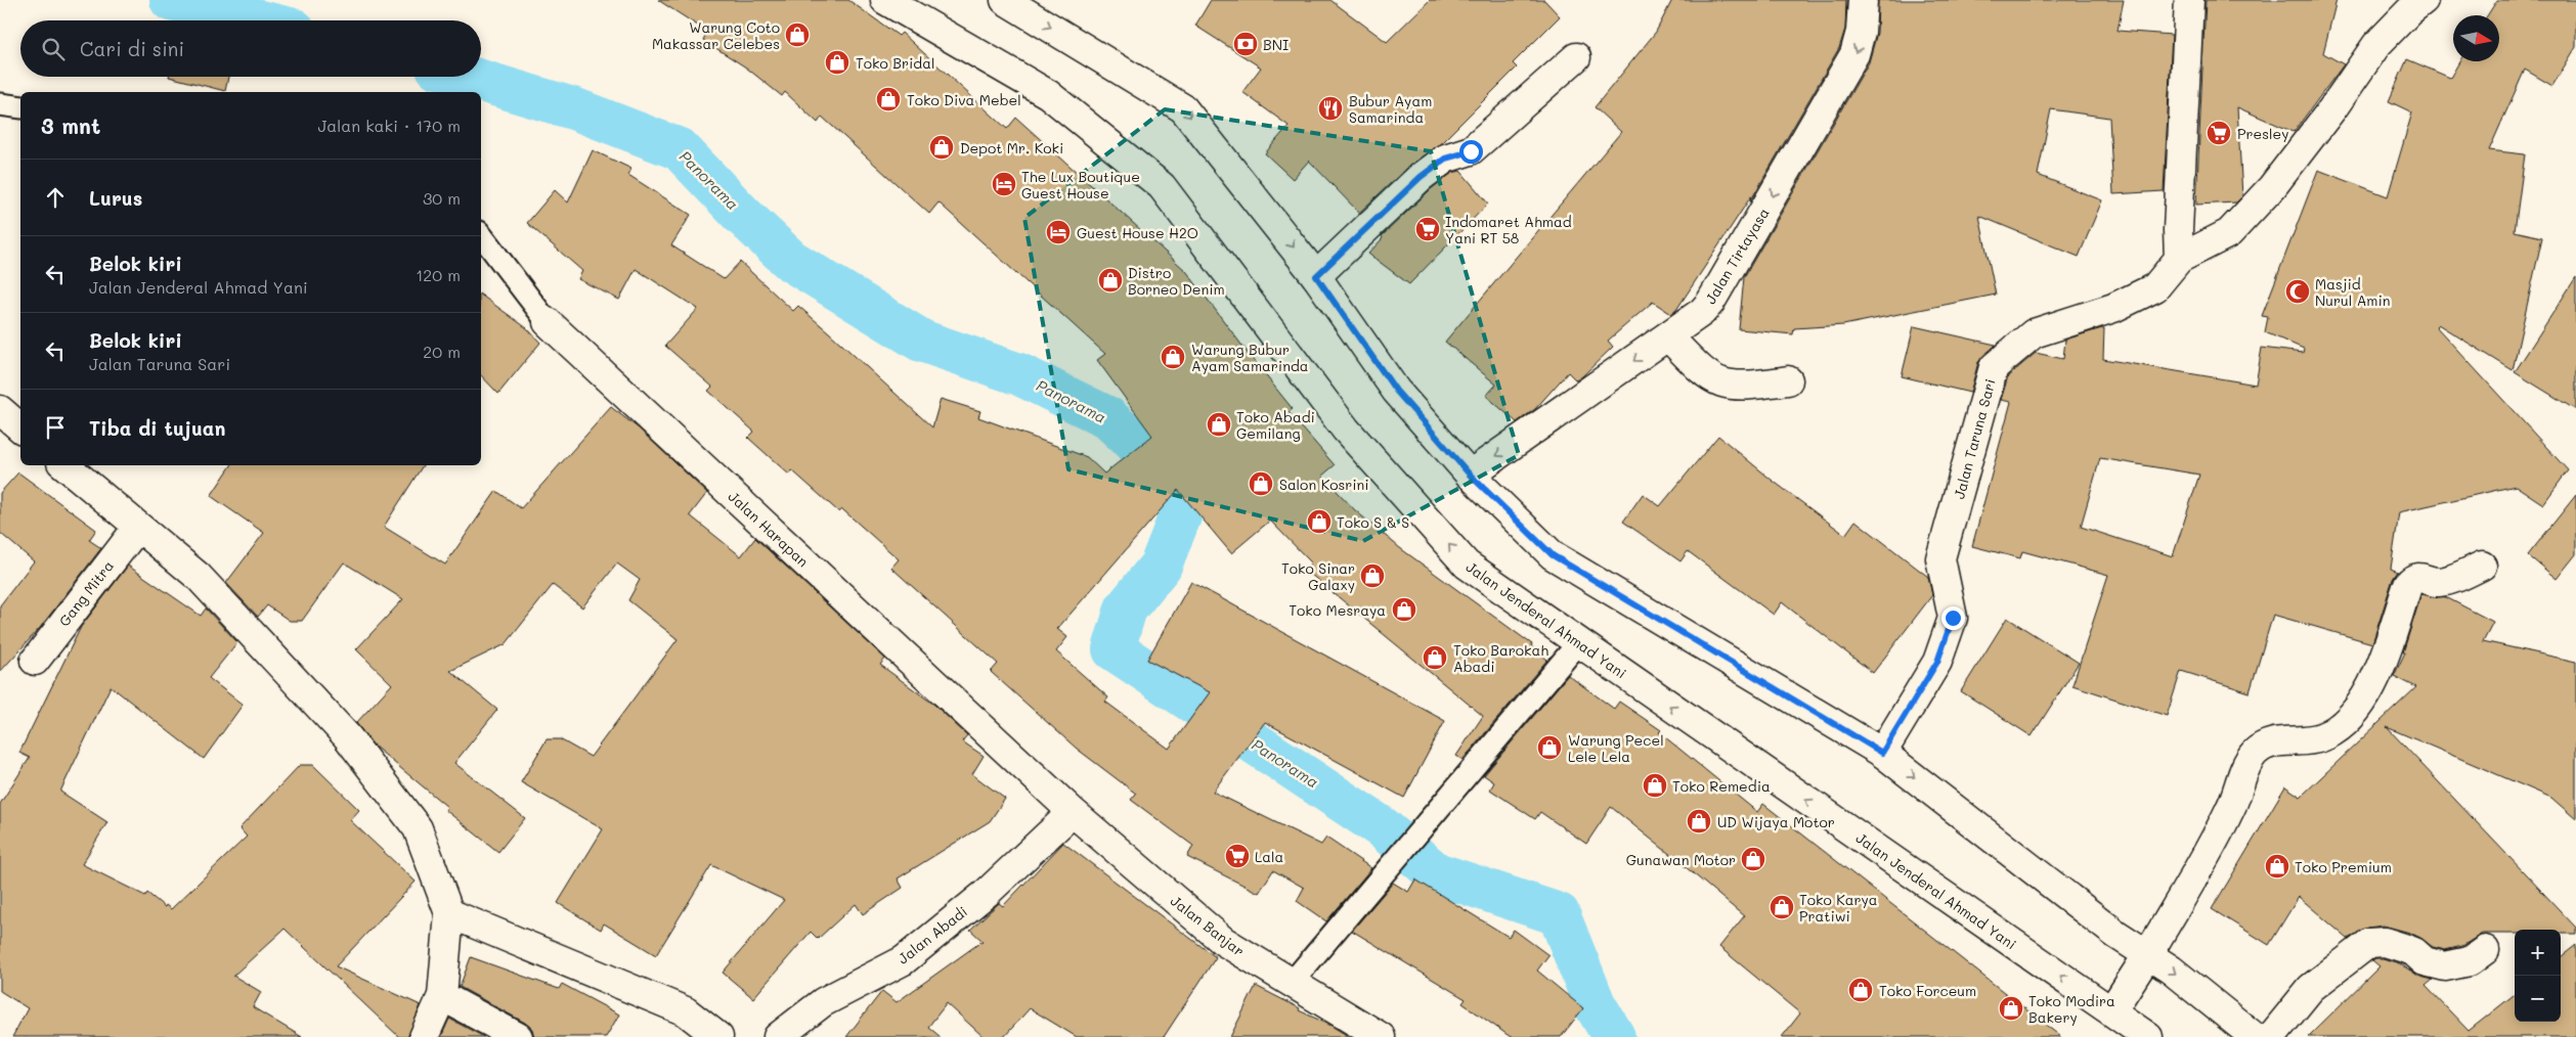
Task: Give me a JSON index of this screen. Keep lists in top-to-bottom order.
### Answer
{
  "streets": {
    "street": [
      "Jalan Tirtayasa",
      "Jalan Taruna Sari",
      "Jalan Harapan",
      "Gang Mitra",
      "Jalan Jenderal Ahmad Yani",
      "Jalan Banjar",
      "Jalan Abadi"
    ]
  },
  "crossings": [
    ["Jalan Harapan", "Jalan Banjar"],
    ["Jalan Harapan", "Jalan Abadi"],
    ["Jalan Banjar", "Jalan Abadi"]
  ],
  "one_way": ["Jalan Tirtayasa"],
  "water": ["Panorama"],
  "places": {
    "shop": [
      "Warung Coto Makassar Celebes",
      "Toko Bridal",
      "Toko Diva Mebel",
      "Depot Mr. Koki",
      "Distro Borneo Denim",
      "Warung Bubur Ayam Samarinda",
      "Toko Abadi Gemilang",
      "Salon Kosrini",
      "Toko S & S",
      "Toko Sinar Galaxy",
      "Toko Mesraya",
      "Toko Barokah Abadi",
      "Warung Pecel Lele Lela",
      "Toko Remedia",
      "UD Wijaya Motor",
      "Gunawan Motor",
      "Toko Premium",
      "Toko Karya Pratiwi",
      "Toko Forceum",
      "Toko Modira Bakery"
    ],
    "bank": ["BNI"],
    "restaurant": ["Bubur Ayam Samarinda"],
    "supermarket": ["Presley", "Indomaret Ahmad Yani RT 58", "Lala"],
    "hotel": ["The Lux Boutique Guest House", "Guest House H2O"],
    "mosque": ["Masjid Nurul Amin"]
  },
  "north": "right",
  "page": {
    "search": "Cari di sini",
    "heading": ["3 mnt", "Jalan kaki · 170 m"],
    "list": [
      ["Lurus", "30 m"],
      ["Belok kiri", "Jalan Jenderal Ahmad Yani", "120 m"],
      ["Belok kiri", "Jalan Taruna Sari", "20 m"],
      "Tiba di tujuan"
    ],
    "map_buttons": ["+", "−"]
  }
}
